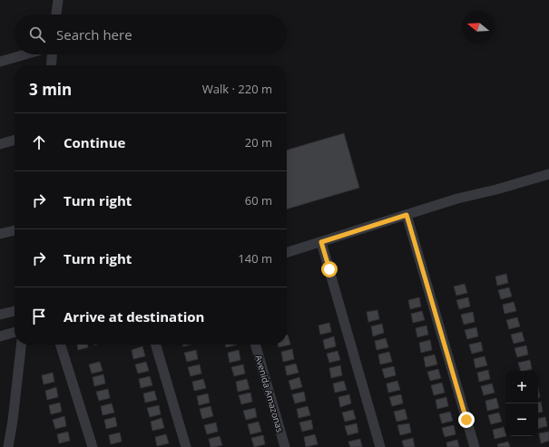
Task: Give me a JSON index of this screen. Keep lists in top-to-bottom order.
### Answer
{
  "streets": {
    "street": ["Avenida Amazonas"]
  },
  "north": "left",
  "page": {
    "search": "Search here",
    "heading": ["3 min", "Walk · 220 m"],
    "list": [
      ["Continue", "20 m"],
      ["Turn right", "60 m"],
      ["Turn right", "140 m"],
      "Arrive at destination"
    ],
    "map_buttons": ["+", "−"]
  }
}
